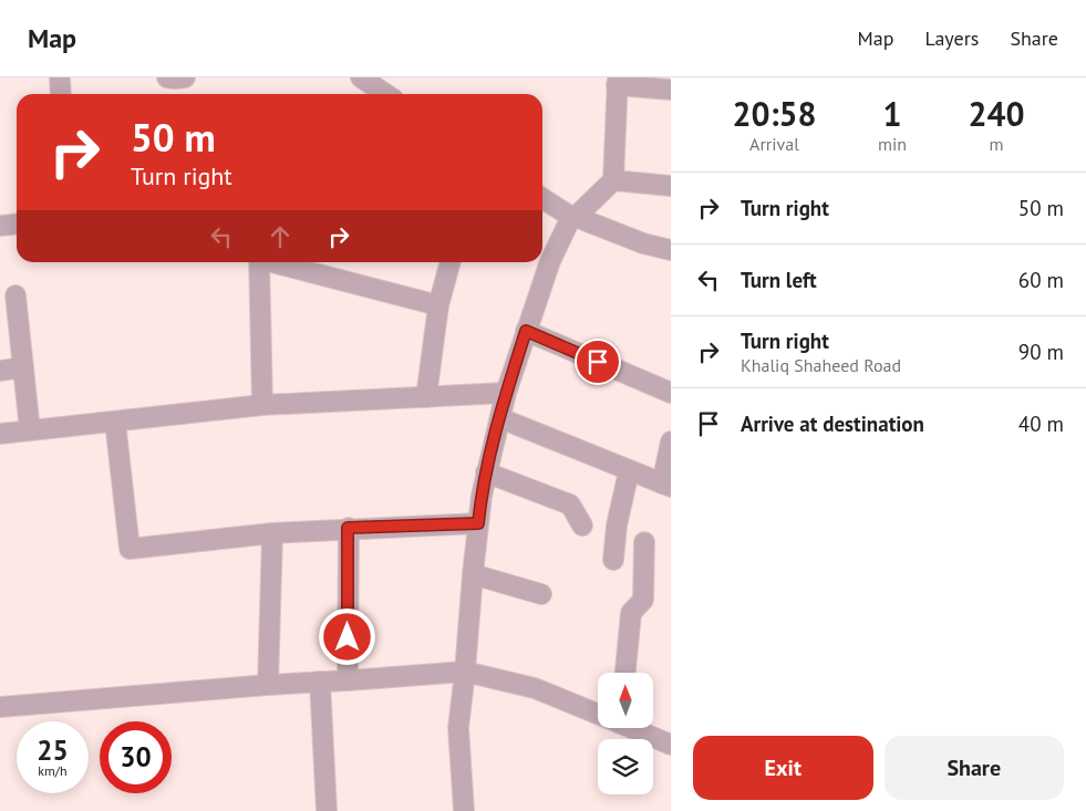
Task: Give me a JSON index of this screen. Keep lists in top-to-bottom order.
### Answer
{
  "north": "top",
  "page": {
    "header": "Map",
    "nav": ["Map", "Layers", "Share"],
    "eta": [
      "20:58",
      "Arrival",
      "1",
      "min",
      "240",
      "m"
    ],
    "turn": ["50 m", "Turn right"],
    "list": [
      {
        "name": "Turn right",
        "value": "50 m"
      },
      {
        "name": "Turn left",
        "value": "60 m"
      },
      {
        "name": "Turn right",
        "note": "Khaliq Shaheed Road",
        "value": "90 m"
      },
      {
        "name": "Arrive at destination",
        "value": "40 m"
      }
    ],
    "speed": "25 km/h",
    "limit": "30",
    "buttons": ["Exit", "Share"]
  }
}
